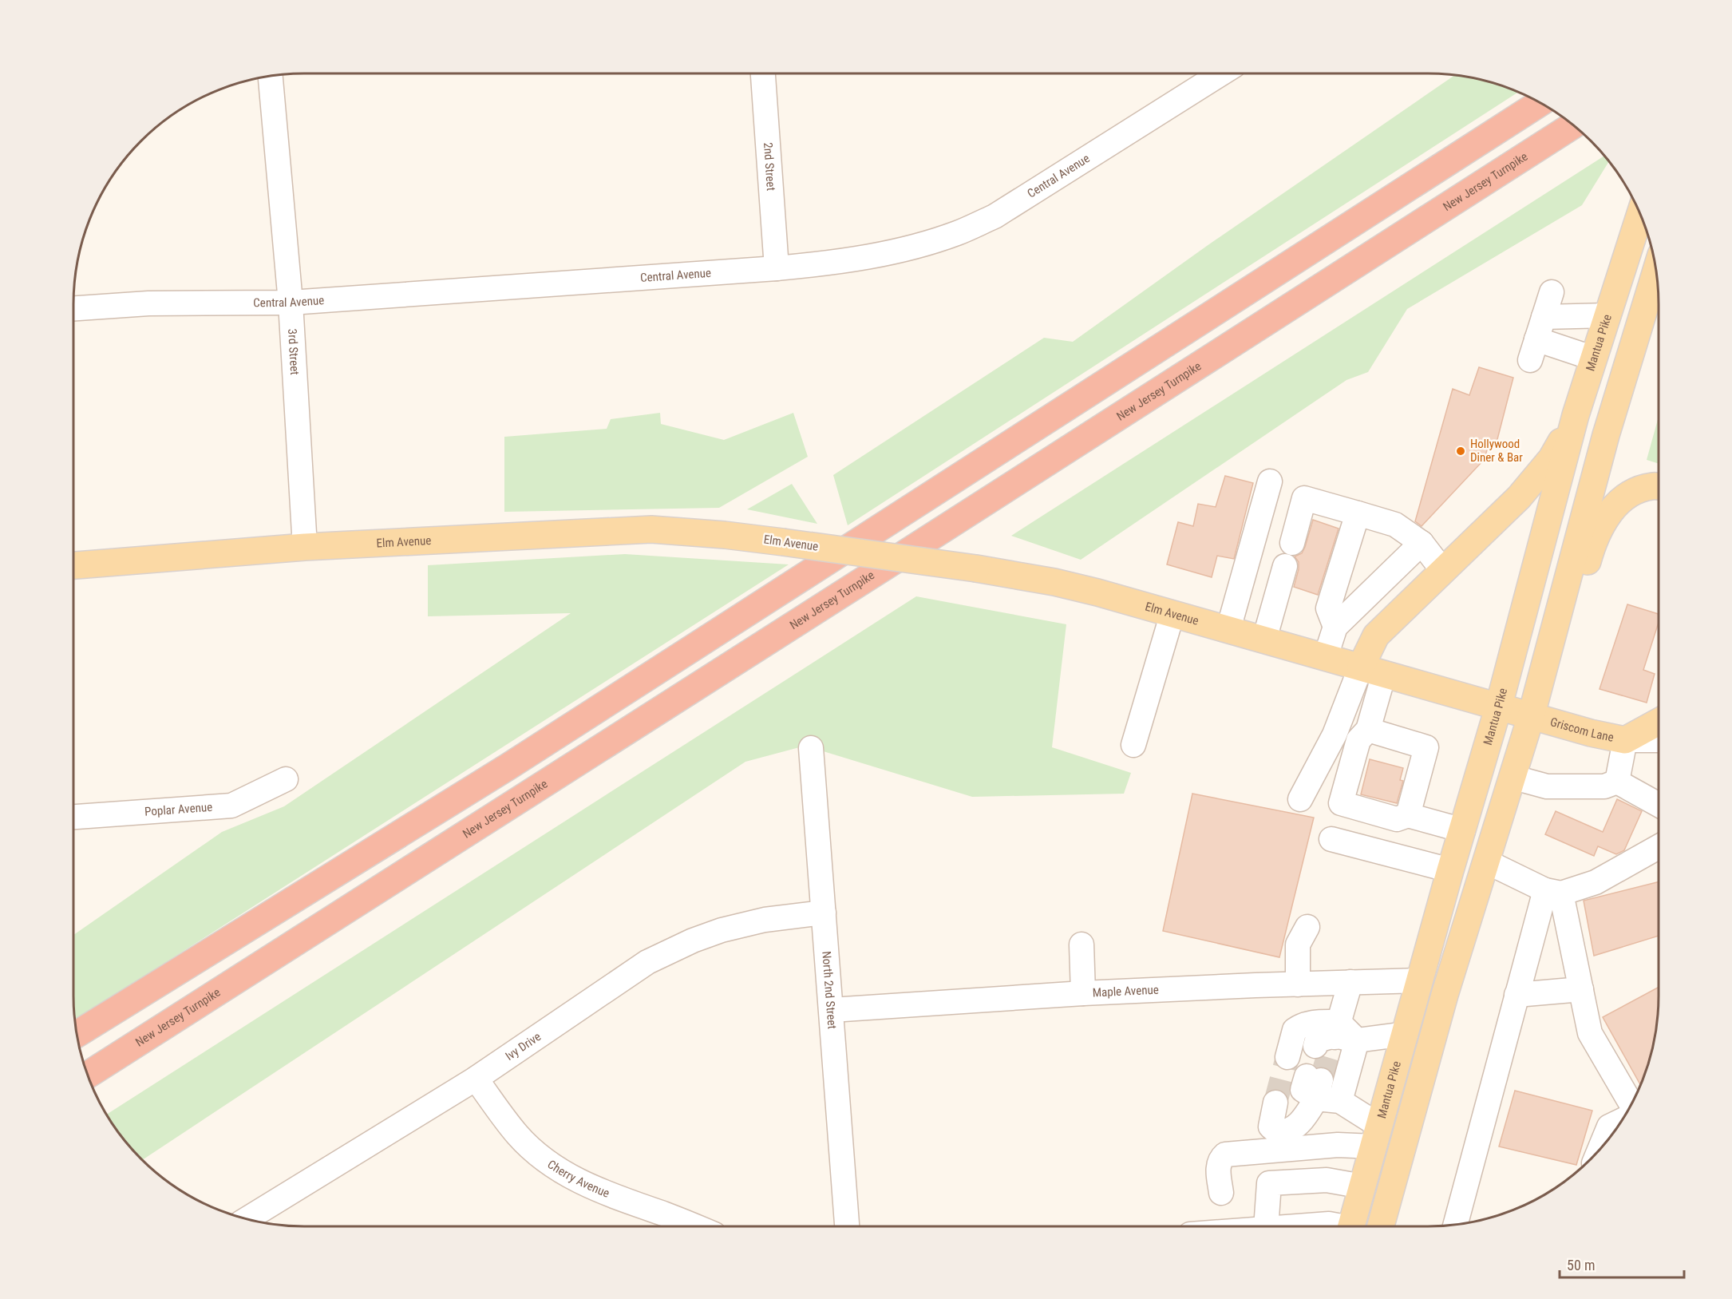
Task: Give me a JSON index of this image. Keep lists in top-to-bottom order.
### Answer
{
  "streets": {
    "highway": ["New Jersey Turnpike"],
    "main road": ["Mantua Pike", "Elm Avenue", "Griscom Lane"],
    "street": [
      "2nd Street",
      "Central Avenue",
      "3rd Street",
      "Poplar Avenue",
      "North 2nd Street",
      "Maple Avenue",
      "Ivy Drive",
      "Cherry Avenue"
    ]
  },
  "crossings": [
    ["2nd Street", "Central Avenue"],
    ["Central Avenue", "3rd Street"],
    ["Mantua Pike", "Elm Avenue"],
    ["Mantua Pike", "Griscom Lane"],
    ["Mantua Pike", "Maple Avenue"],
    ["3rd Street", "Elm Avenue"],
    ["Elm Avenue", "Griscom Lane"],
    ["North 2nd Street", "Maple Avenue"],
    ["North 2nd Street", "Ivy Drive"],
    ["Ivy Drive", "Cherry Avenue"]
  ],
  "places": ["Hollywood Diner & Bar"],
  "scale_bar": "50 m"
}
